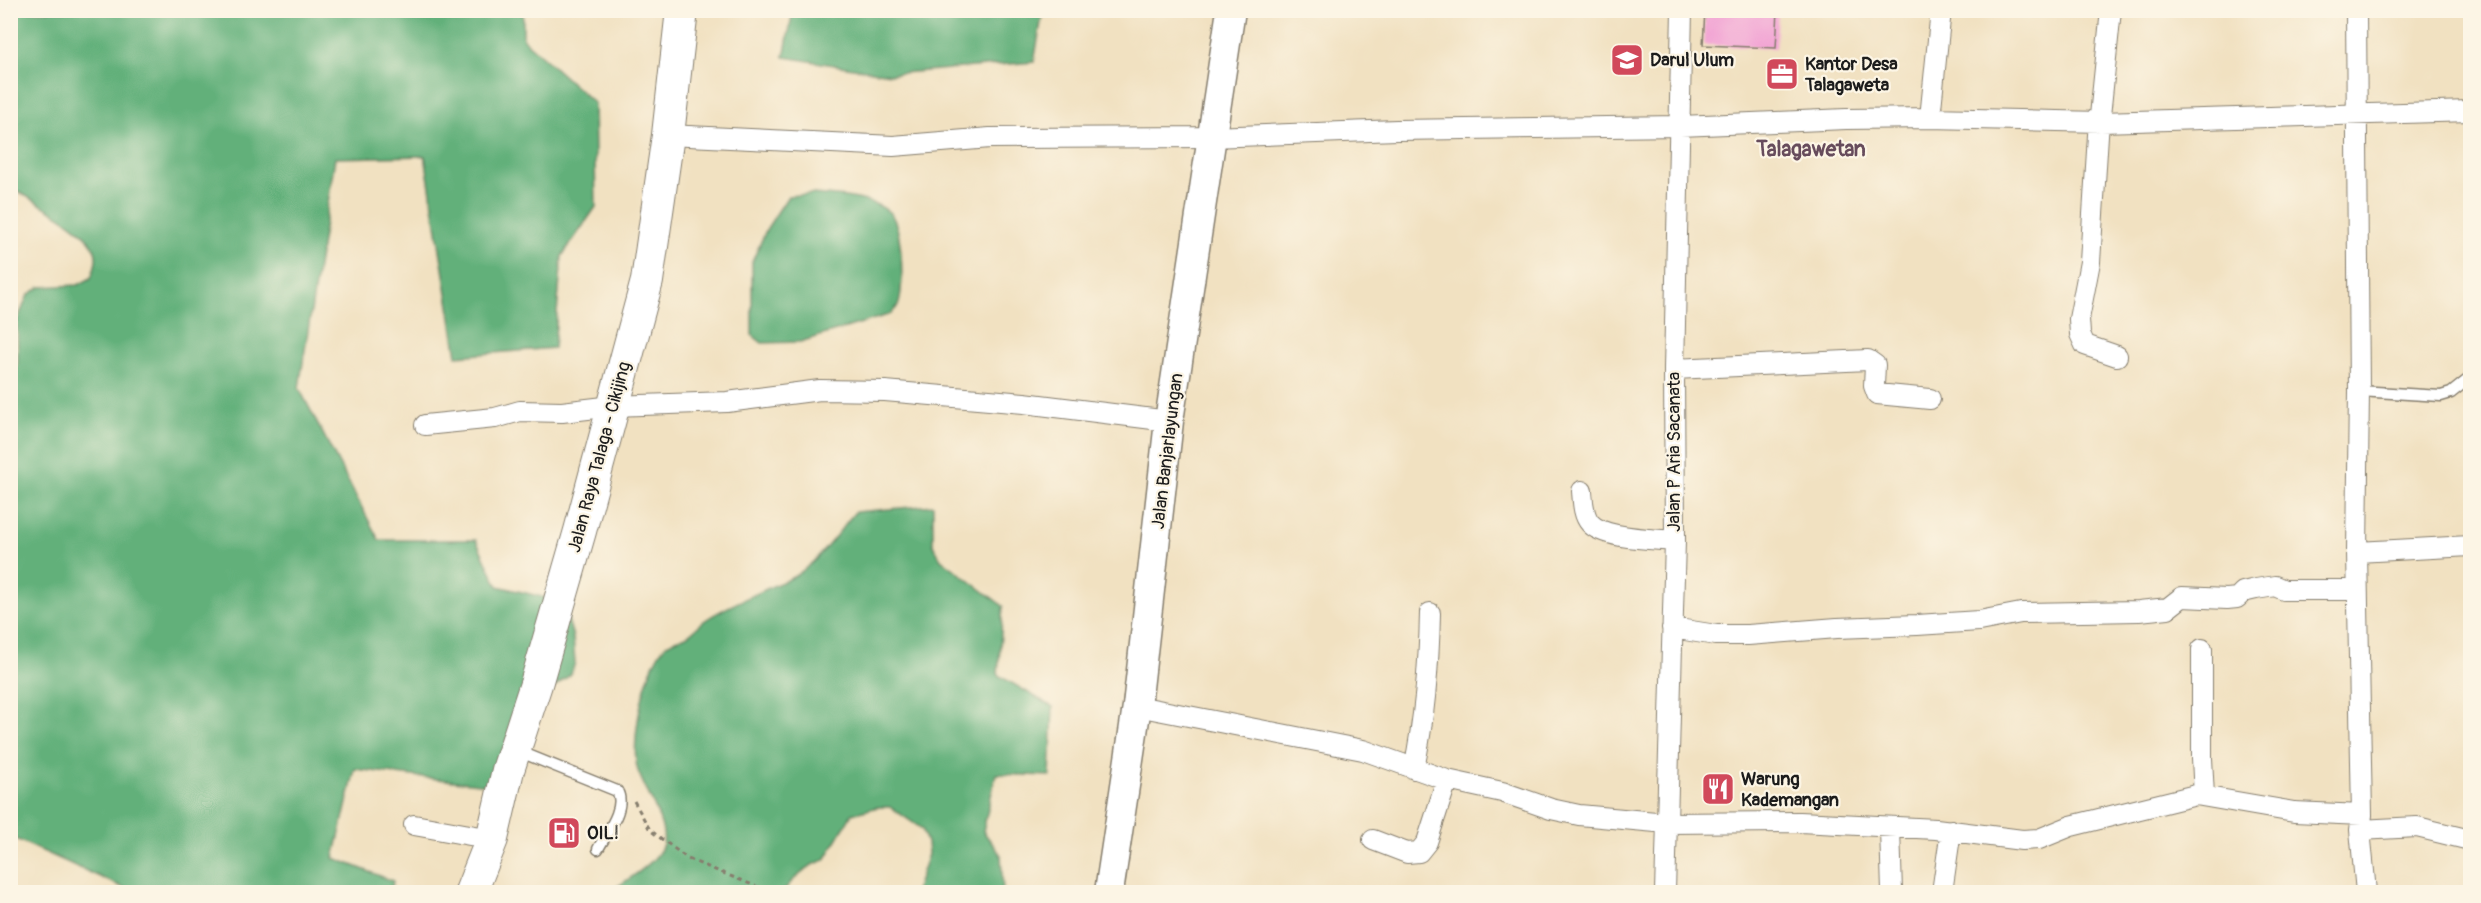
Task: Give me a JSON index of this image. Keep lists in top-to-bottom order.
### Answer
{
  "streets": {
    "main road": ["Jalan Raya Talaga - Cikijing"],
    "street": ["Jalan Banjarlayungan", "Jalan P Aria Sacanata"]
  },
  "districts": ["Talagawetan"],
  "places": {
    "school or university": ["Darul Ulum"],
    "office": ["Kantor Desa Talagaweta"],
    "restaurant": ["Warung Kademangan"],
    "fuel station": ["OIL!"]
  }
}
